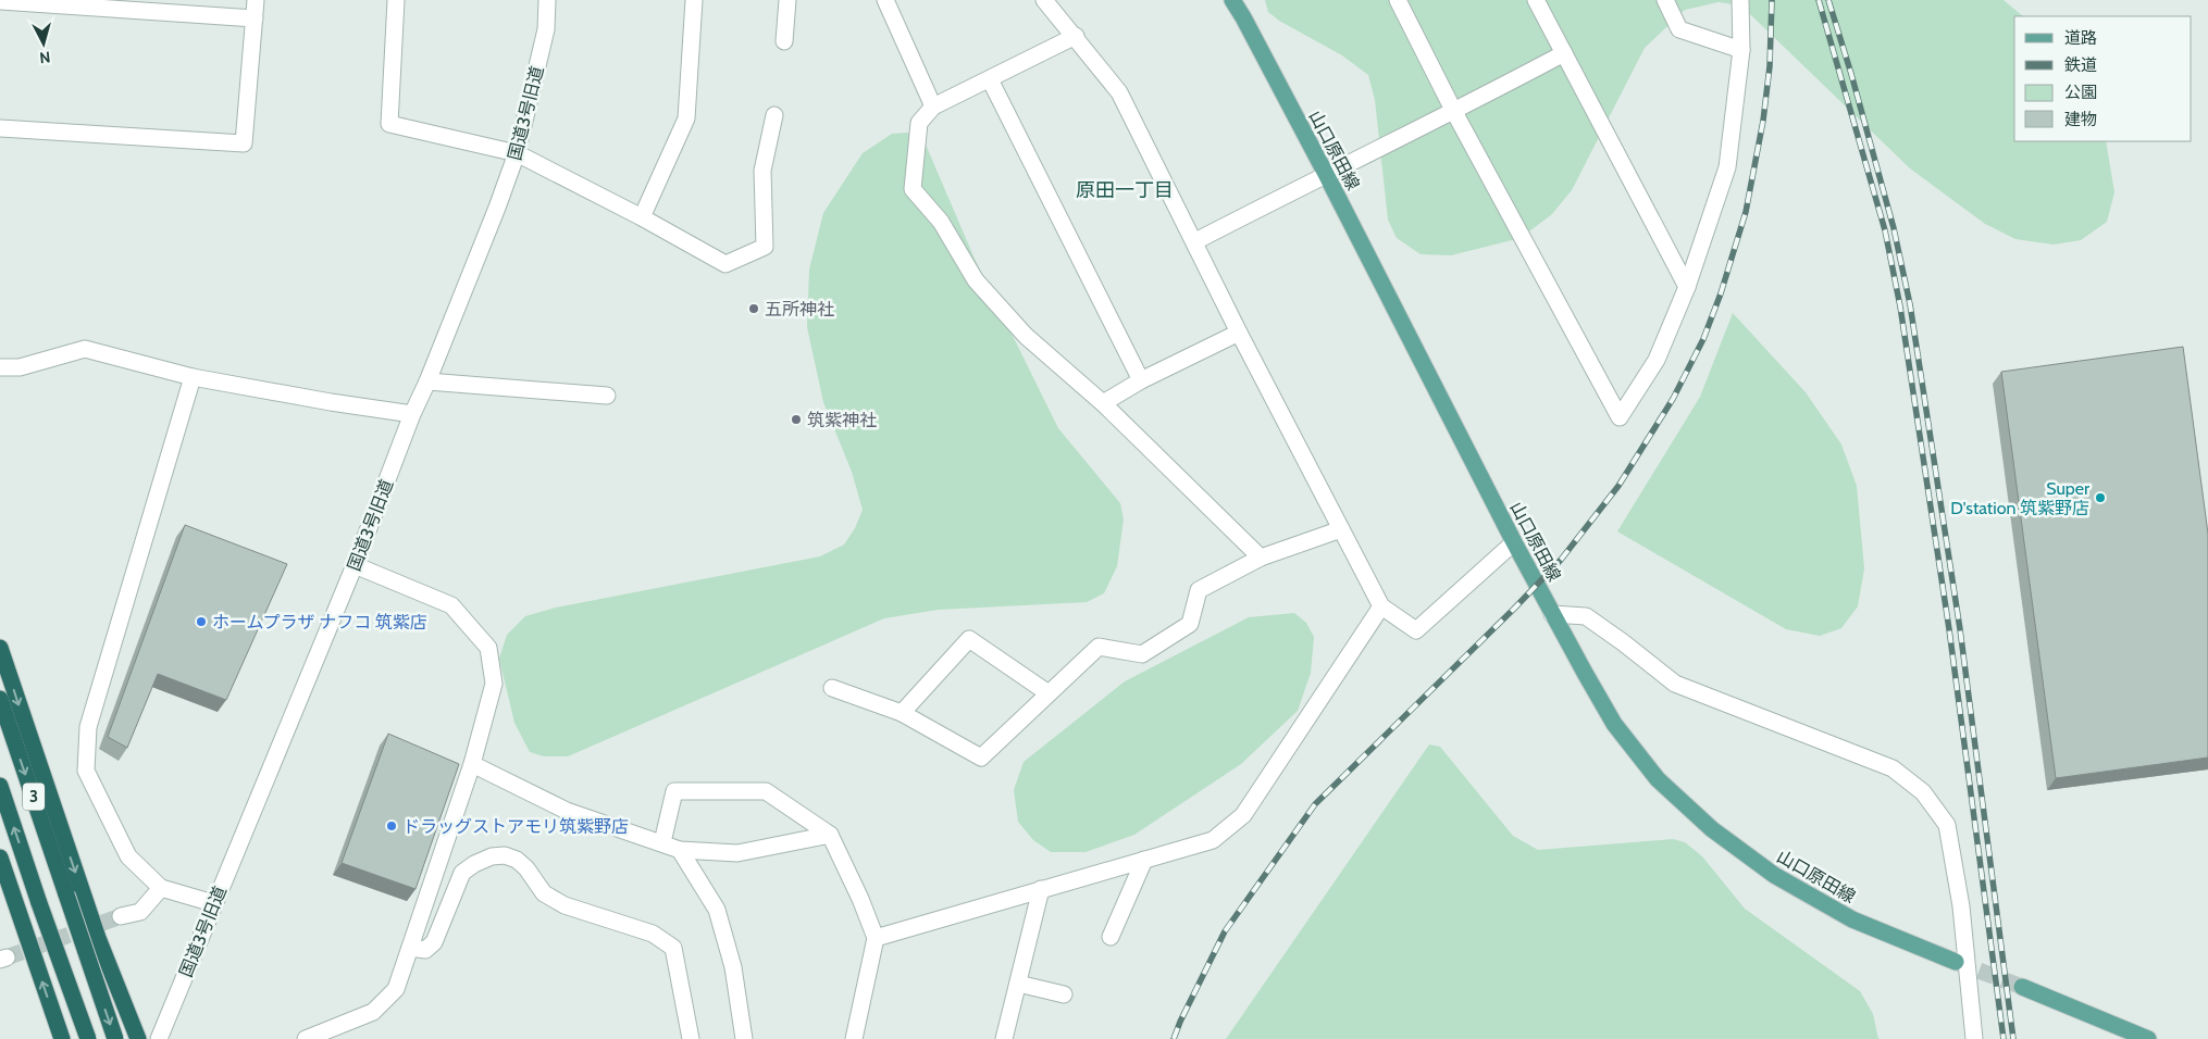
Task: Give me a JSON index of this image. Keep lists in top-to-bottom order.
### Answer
{
  "streets": {
    "highway": ["3"],
    "main road": ["山口原田線"],
    "street": ["国道3号旧道"]
  },
  "districts": ["原田一丁目"],
  "places": [
    "五所神社",
    "筑紫神社",
    "Super D'station 筑紫野店",
    "ホームプラザ ナフコ 筑紫店",
    "ドラッグストアモリ筑紫野店"
  ],
  "legend": [
    "道路",
    "鉄道",
    "公園",
    "建物"
  ],
  "north": "bottom"
}
